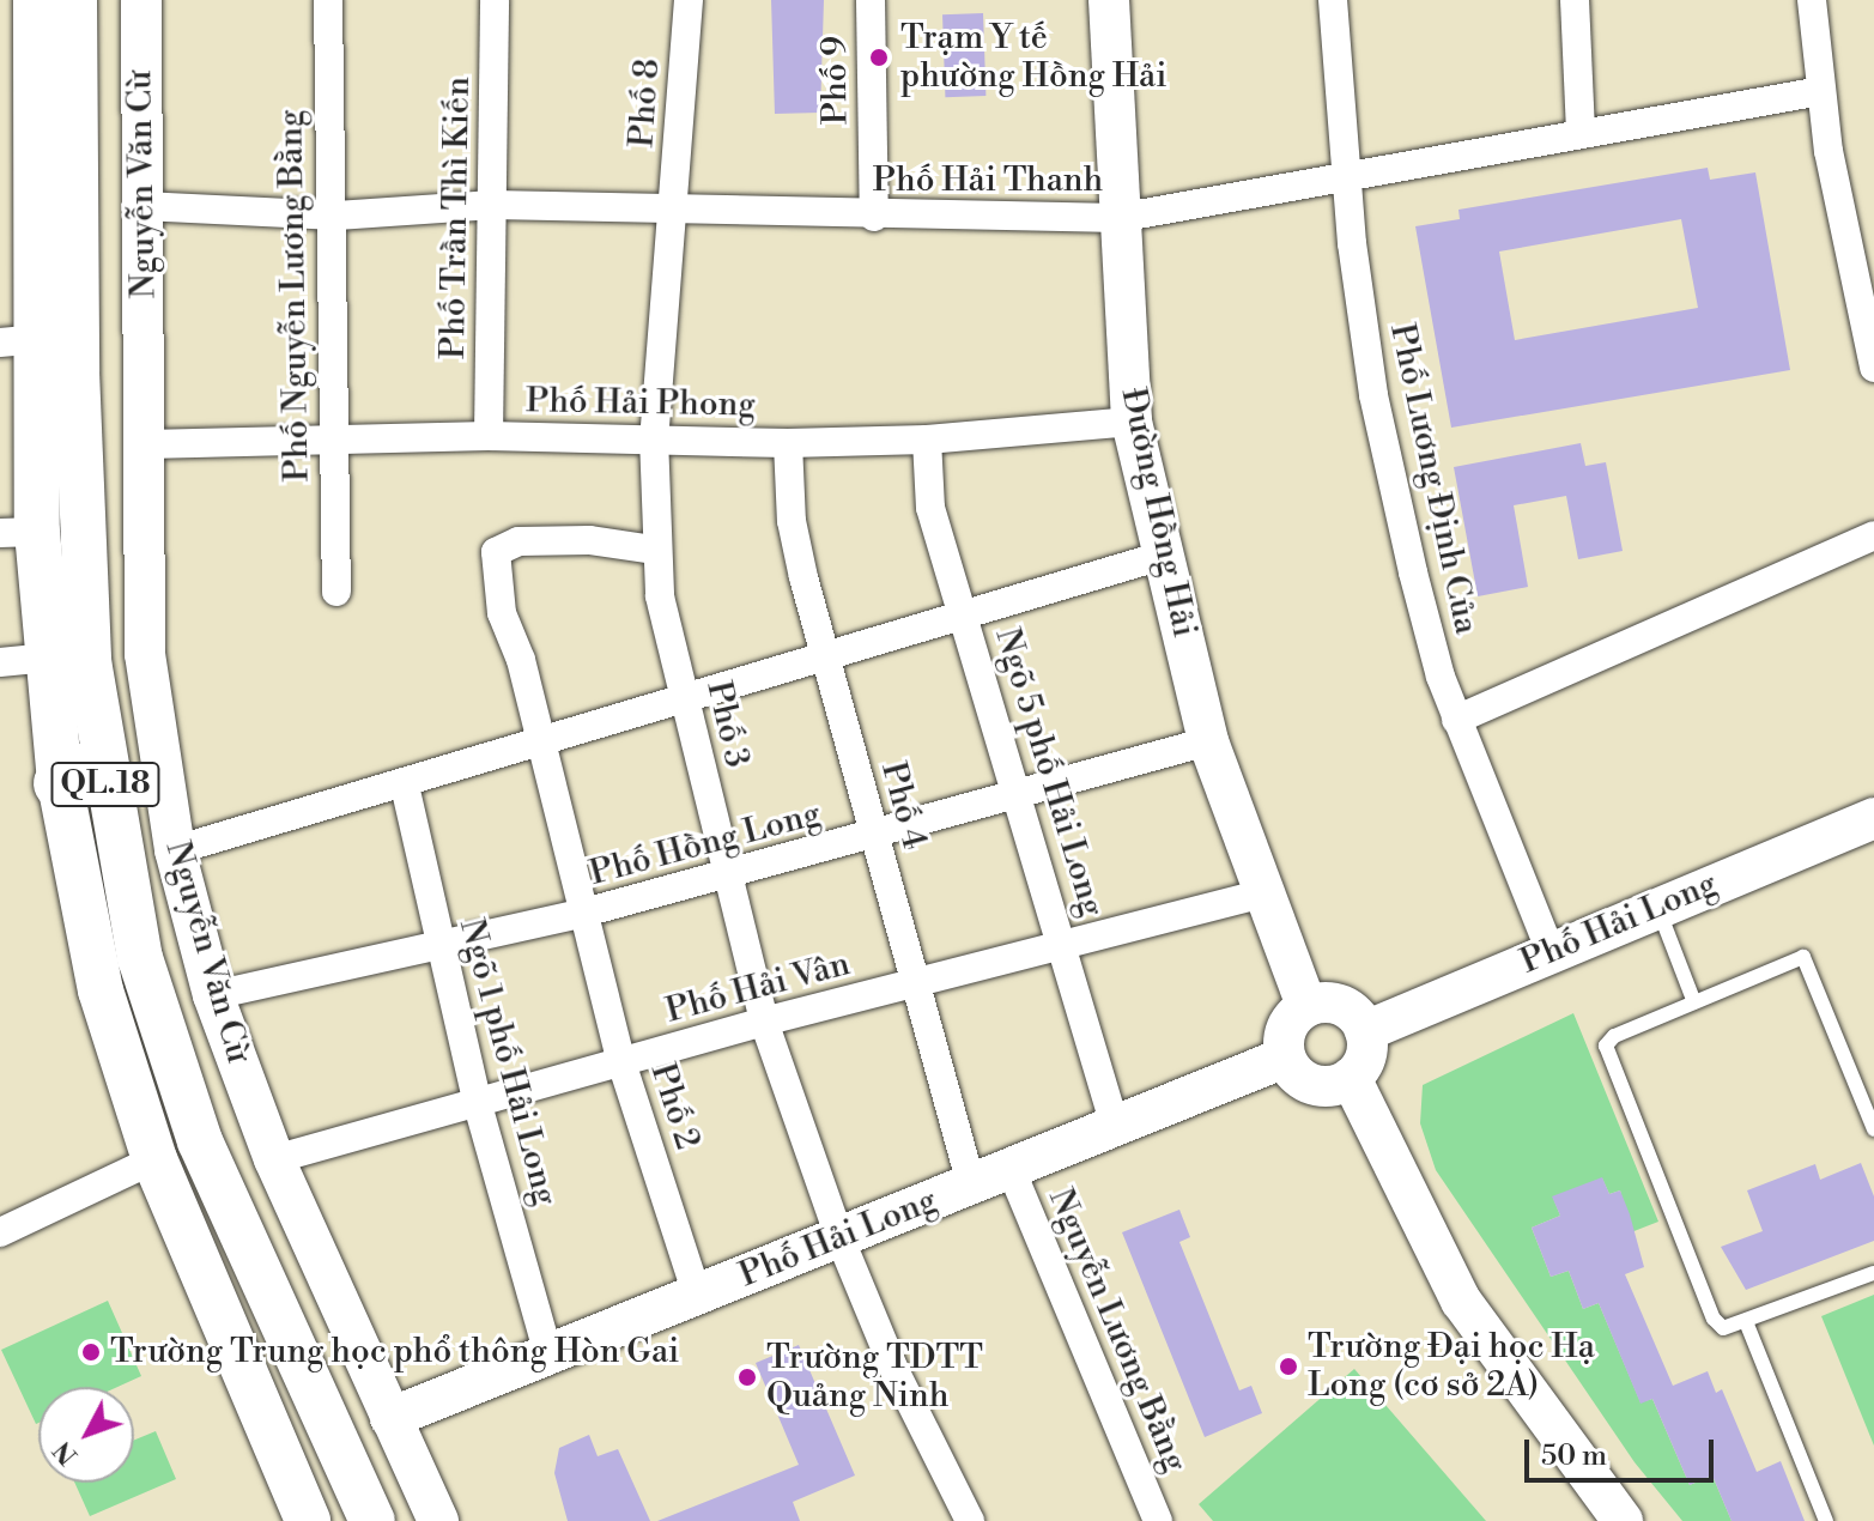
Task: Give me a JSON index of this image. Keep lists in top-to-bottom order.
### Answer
{
  "streets": {
    "main road": ["Nguyễn Văn Cừ", "QL.18"],
    "street": [
      "Phố 9",
      "Phố 8",
      "Phố Hải Thanh",
      "Phố Trần Thì Kiến",
      "Phố Nguyễn Lương Bằng",
      "Phố Hải Phong",
      "Phố Lương Định Của",
      "Đường Hồng Hải",
      "Phố 3",
      "Ngõ 5 phố Hải Long",
      "Phố 4",
      "Phố Hồng Long",
      "Phố Hải Long",
      "Phố Hải Vân",
      "Ngõ 1 phố Hải Long",
      "Phố 2",
      "Nguyễn Lương Bằng"
    ]
  },
  "crossings": [
    ["Phố 9", "Phố Hải Thanh"],
    ["Phố 8", "Phố Hải Thanh"],
    ["Phố 8", "Phố 3"],
    ["Phố Hải Thanh", "Nguyễn Văn Cừ"],
    ["Phố Hải Thanh", "Phố Trần Thì Kiến"],
    ["Phố Hải Thanh", "Phố Nguyễn Lương Bằng"],
    ["Phố Hải Thanh", "Phố Lương Định Của"],
    ["Phố Hải Thanh", "Đường Hồng Hải"],
    ["Phố Hải Thanh", "Phố 3"],
    ["Nguyễn Văn Cừ", "Phố Hải Phong"],
    ["Nguyễn Văn Cừ", "Phố Hồng Long"],
    ["Nguyễn Văn Cừ", "Phố Hải Long"],
    ["Nguyễn Văn Cừ", "Phố Hải Vân"],
    ["Phố Trần Thì Kiến", "Phố Hải Phong"],
    ["Phố Nguyễn Lương Bằng", "Phố Hải Phong"],
    ["Phố Hải Phong", "Đường Hồng Hải"],
    ["Phố Hải Phong", "Phố 3"],
    ["Phố Hải Phong", "Ngõ 5 phố Hải Long"],
    ["Phố Hải Phong", "Phố 4"],
    ["Phố Lương Định Của", "Phố Hải Long"],
    ["Đường Hồng Hải", "Phố Hồng Long"],
    ["Đường Hồng Hải", "Phố Hải Long"],
    ["Đường Hồng Hải", "Phố Hải Vân"],
    ["Phố 3", "Phố Hồng Long"],
    ["Phố 3", "Phố Hải Long"],
    ["Phố 3", "Phố Hải Vân"],
    ["Phố 3", "Phố 2"],
    ["Ngõ 5 phố Hải Long", "Phố Hồng Long"],
    ["Ngõ 5 phố Hải Long", "Phố Hải Long"],
    ["Ngõ 5 phố Hải Long", "Phố Hải Vân"],
    ["Phố 4", "Phố Hồng Long"],
    ["Phố 4", "Phố Hải Long"],
    ["Phố 4", "Phố Hải Vân"],
    ["Phố Hồng Long", "Ngõ 1 phố Hải Long"],
    ["Phố Hồng Long", "Phố 2"],
    ["Phố Hải Long", "Ngõ 1 phố Hải Long"],
    ["Phố Hải Long", "Phố 2"],
    ["Phố Hải Long", "Nguyễn Lương Bằng"],
    ["Phố Hải Vân", "Ngõ 1 phố Hải Long"],
    ["Phố Hải Vân", "Phố 2"]
  ],
  "places": [
    "Trạm Y tế phường Hồng Hải",
    "Trường Trung học phổ thông Hòn Gai",
    "Trường Đại học Hạ Long (cơ sở 2A)",
    "Trường TDTT Quảng Ninh"
  ],
  "scale_bar": "50 m",
  "north": "bottom left"
}
